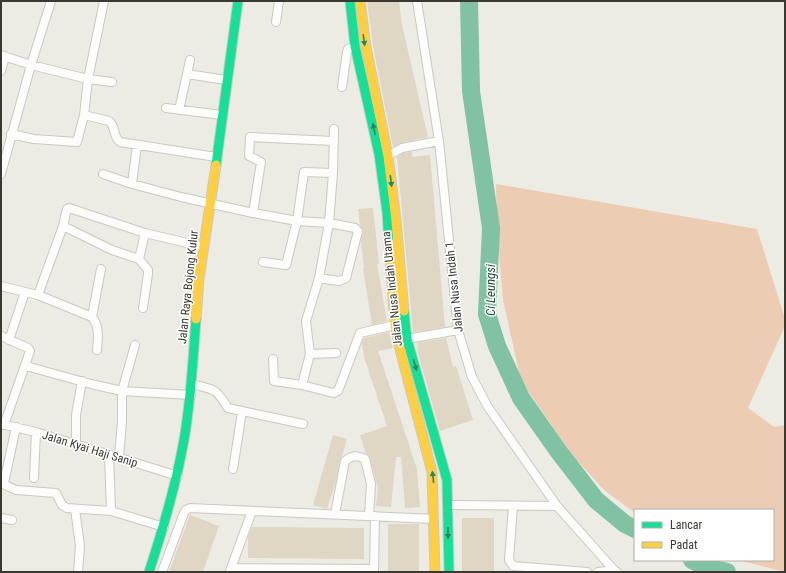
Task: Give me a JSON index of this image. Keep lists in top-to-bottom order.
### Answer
{
  "streets": {
    "street": [
      "Jalan Raya Bojong Kulur",
      "Jalan Nusa Indah 1",
      "Jalan Nusa Indah Utama",
      "Jalan Kyai Haji Sanip"
    ]
  },
  "crossings": [
    ["Jalan Raya Bojong Kulur", "Jalan Kyai Haji Sanip"]
  ],
  "water": ["Ci Leungsi"],
  "legend": ["Lancar", "Padat"]
}
